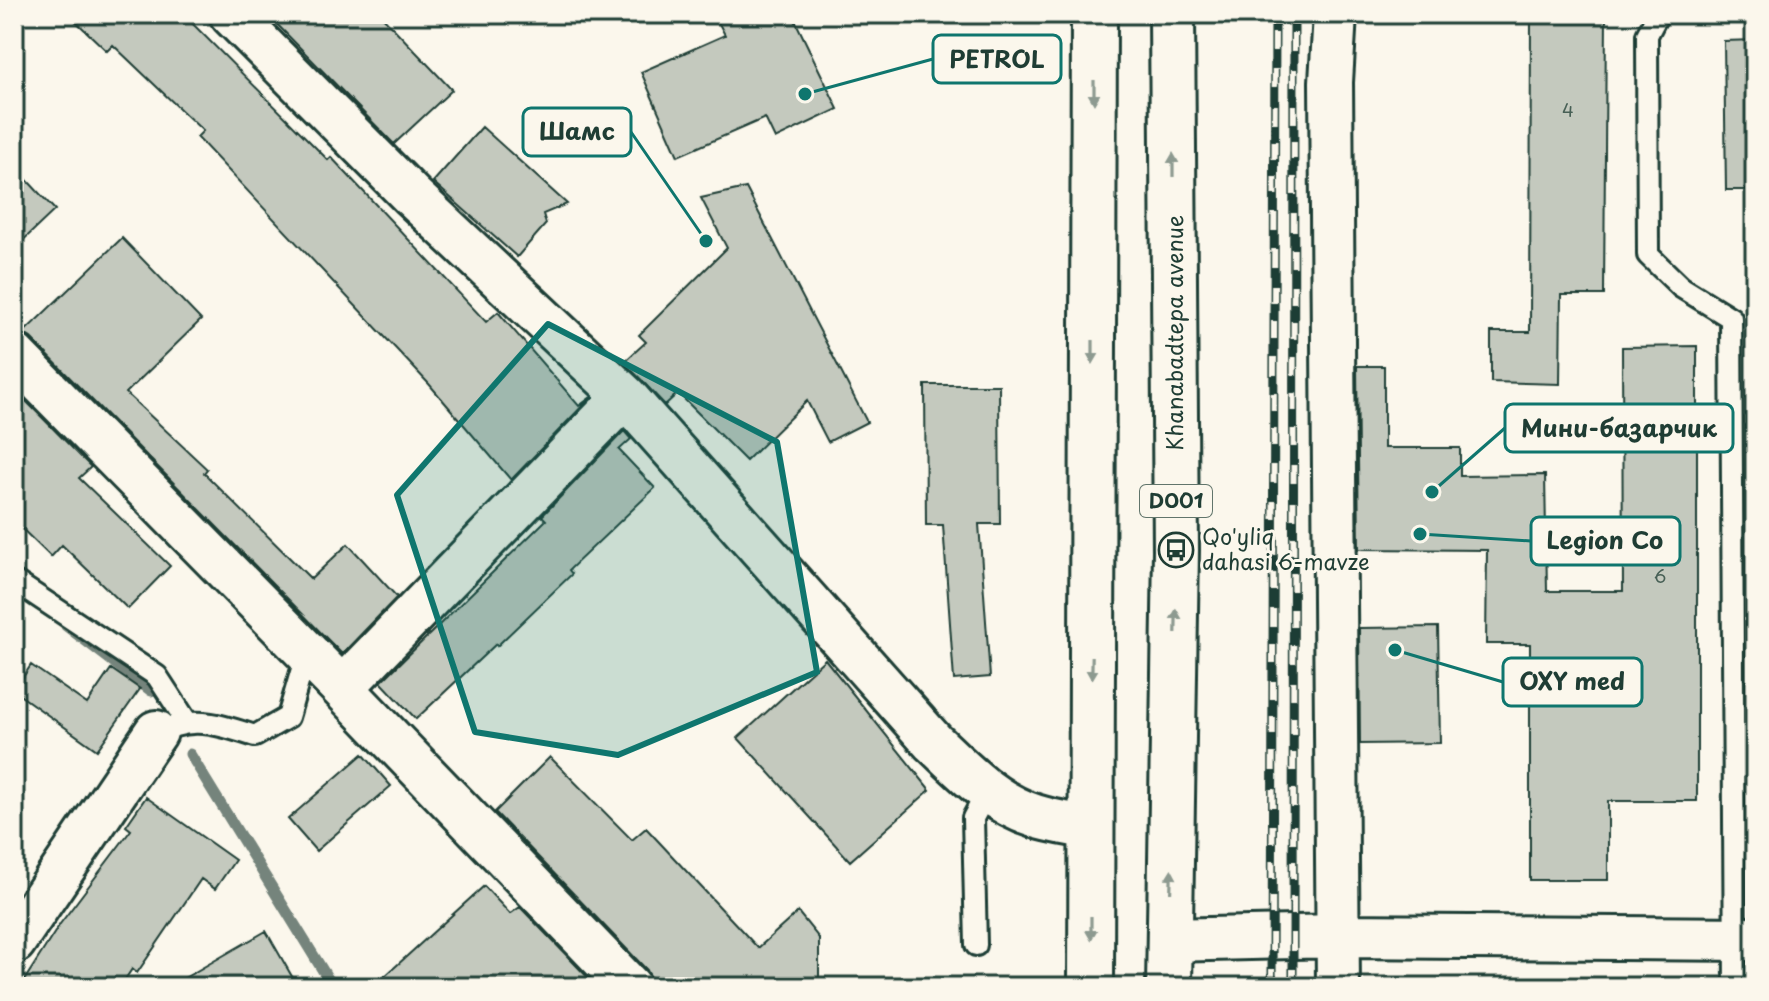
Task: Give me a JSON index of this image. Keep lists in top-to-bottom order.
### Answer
{
  "streets": {
    "highway": ["Khanabadtepa avenue", "D001"]
  },
  "places": {
    "other": [
      "PETROL",
      "Шамс",
      "Мини-базарчик",
      "Legion Co",
      "OXY med"
    ],
    "bus stop": ["Qo'yliq dahasi 6-mavze"]
  },
  "house_numbers": ["4", "6"]
}
